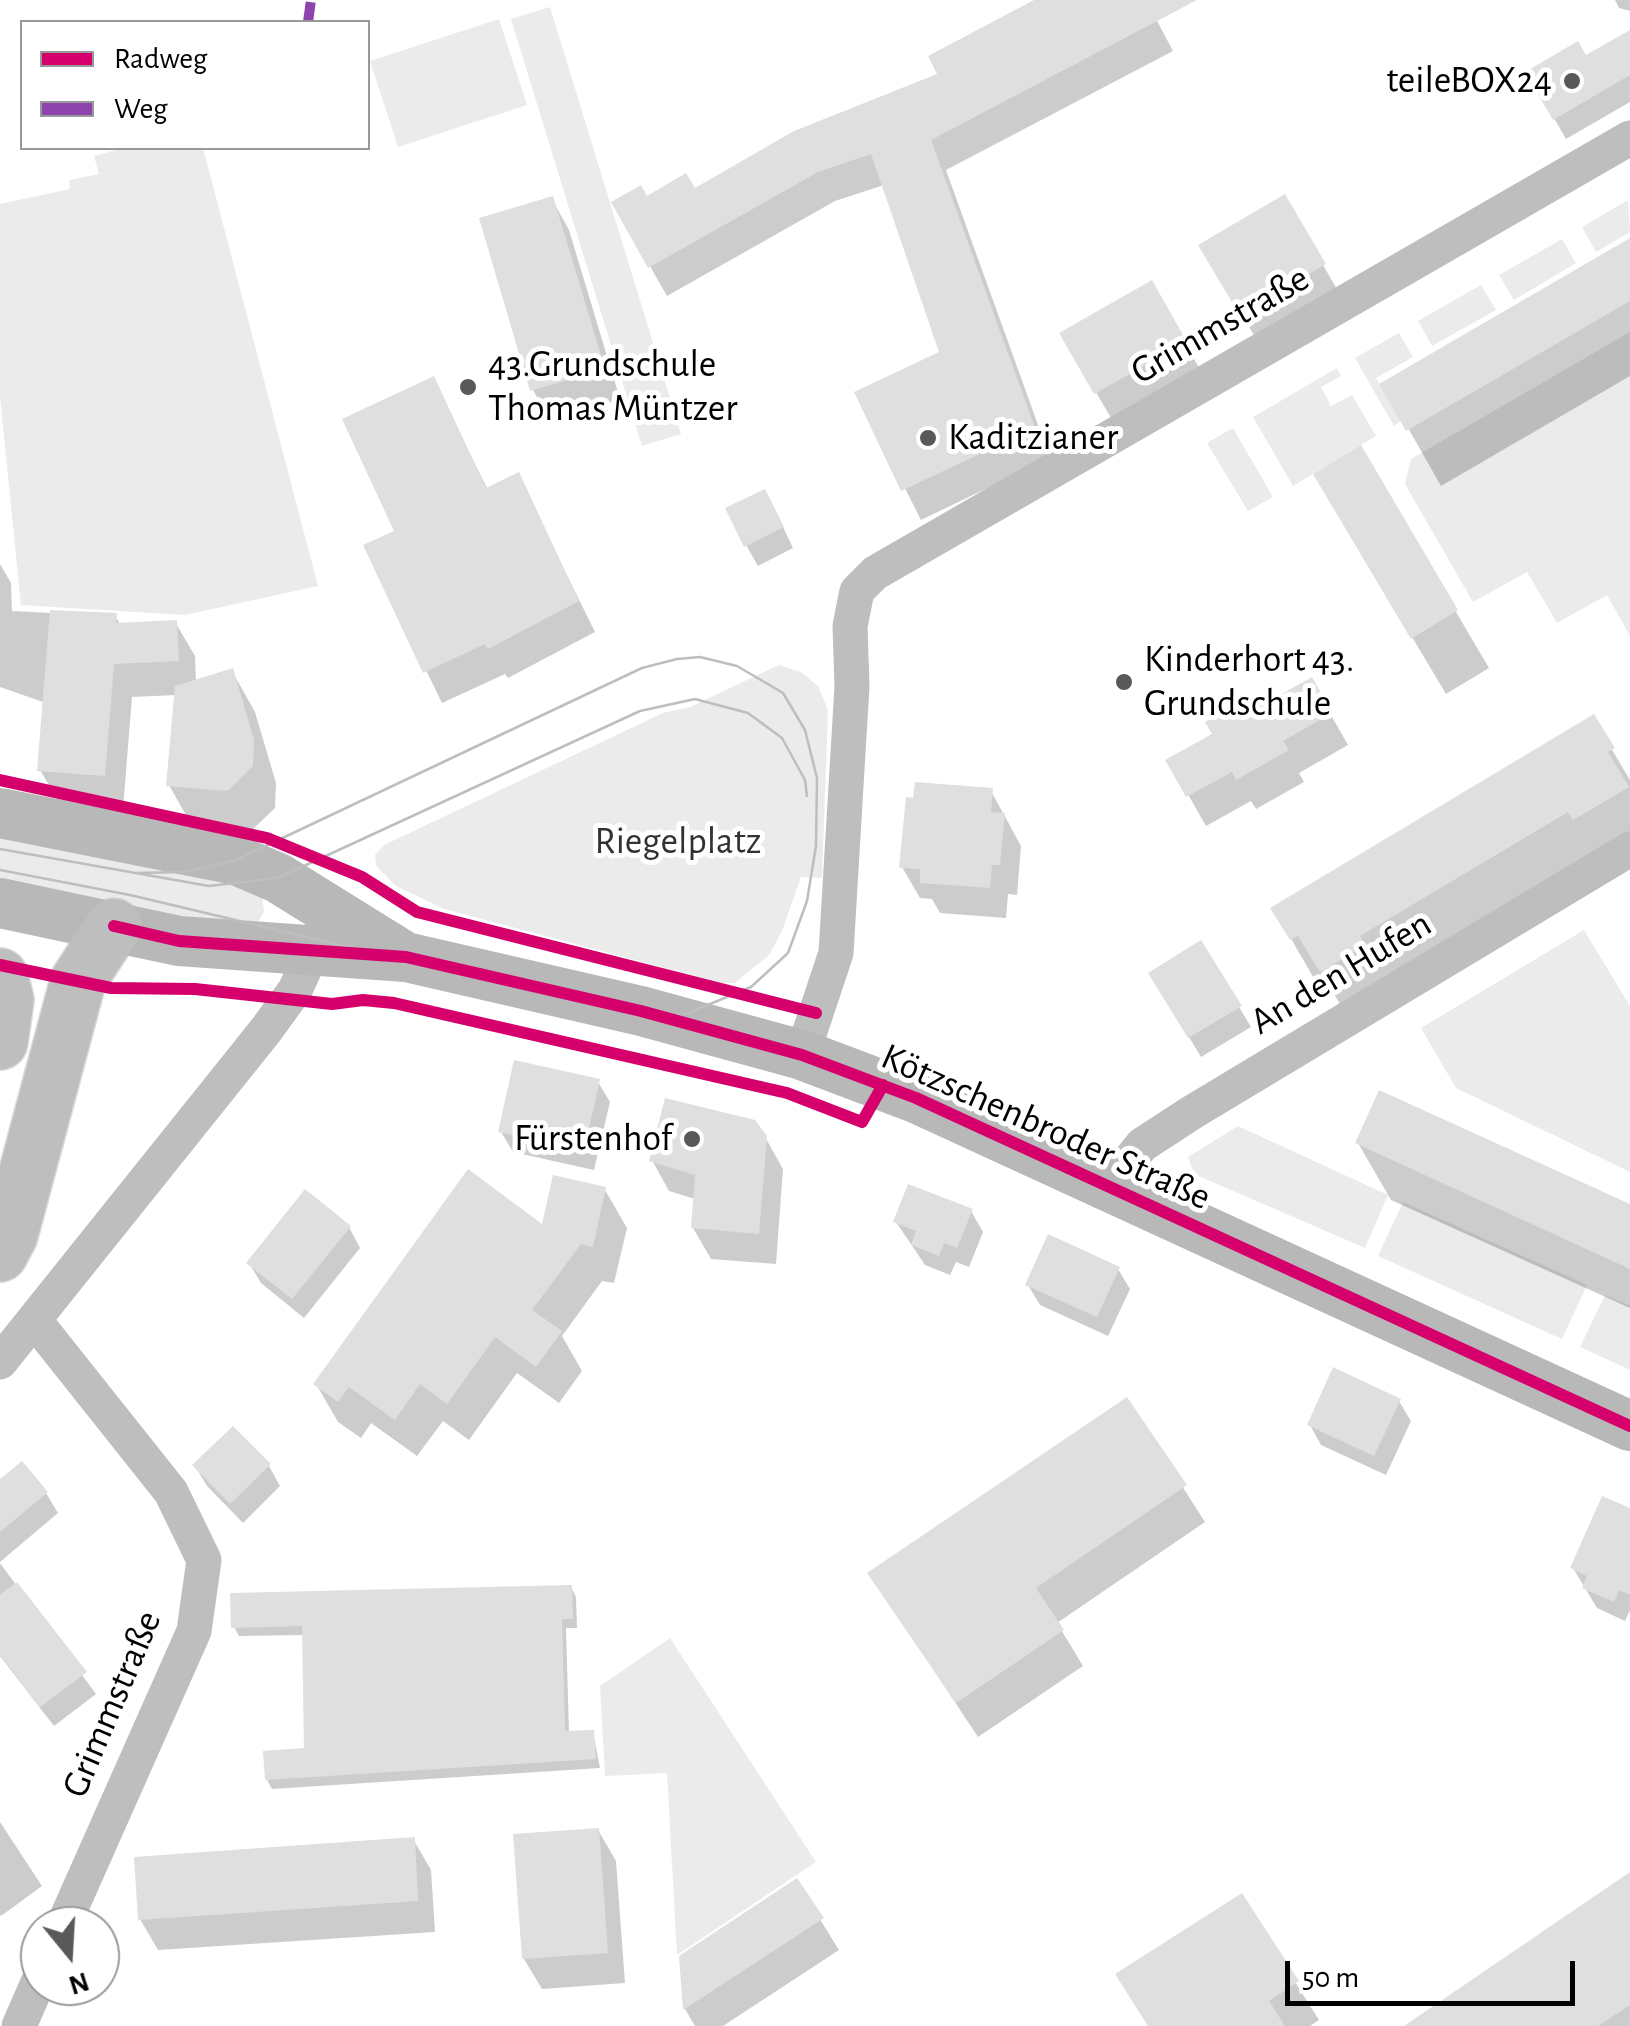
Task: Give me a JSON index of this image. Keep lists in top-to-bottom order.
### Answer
{
  "streets": {
    "street": ["Grimmstraße", "An den Hufen", "Kötzschenbroder Straße"]
  },
  "crossings": [
    ["Grimmstraße", "Kötzschenbroder Straße"],
    ["An den Hufen", "Kötzschenbroder Straße"]
  ],
  "parks": ["Riegelplatz"],
  "places": [
    "teileBOX24",
    "43.Grundschule Thomas Müntzer",
    "Kaditzianer",
    "Kinderhort 43. Grundschule",
    "Fürstenhof"
  ],
  "legend": ["Radweg", "Weg"],
  "scale_bar": "50 m",
  "north": "bottom"
}
